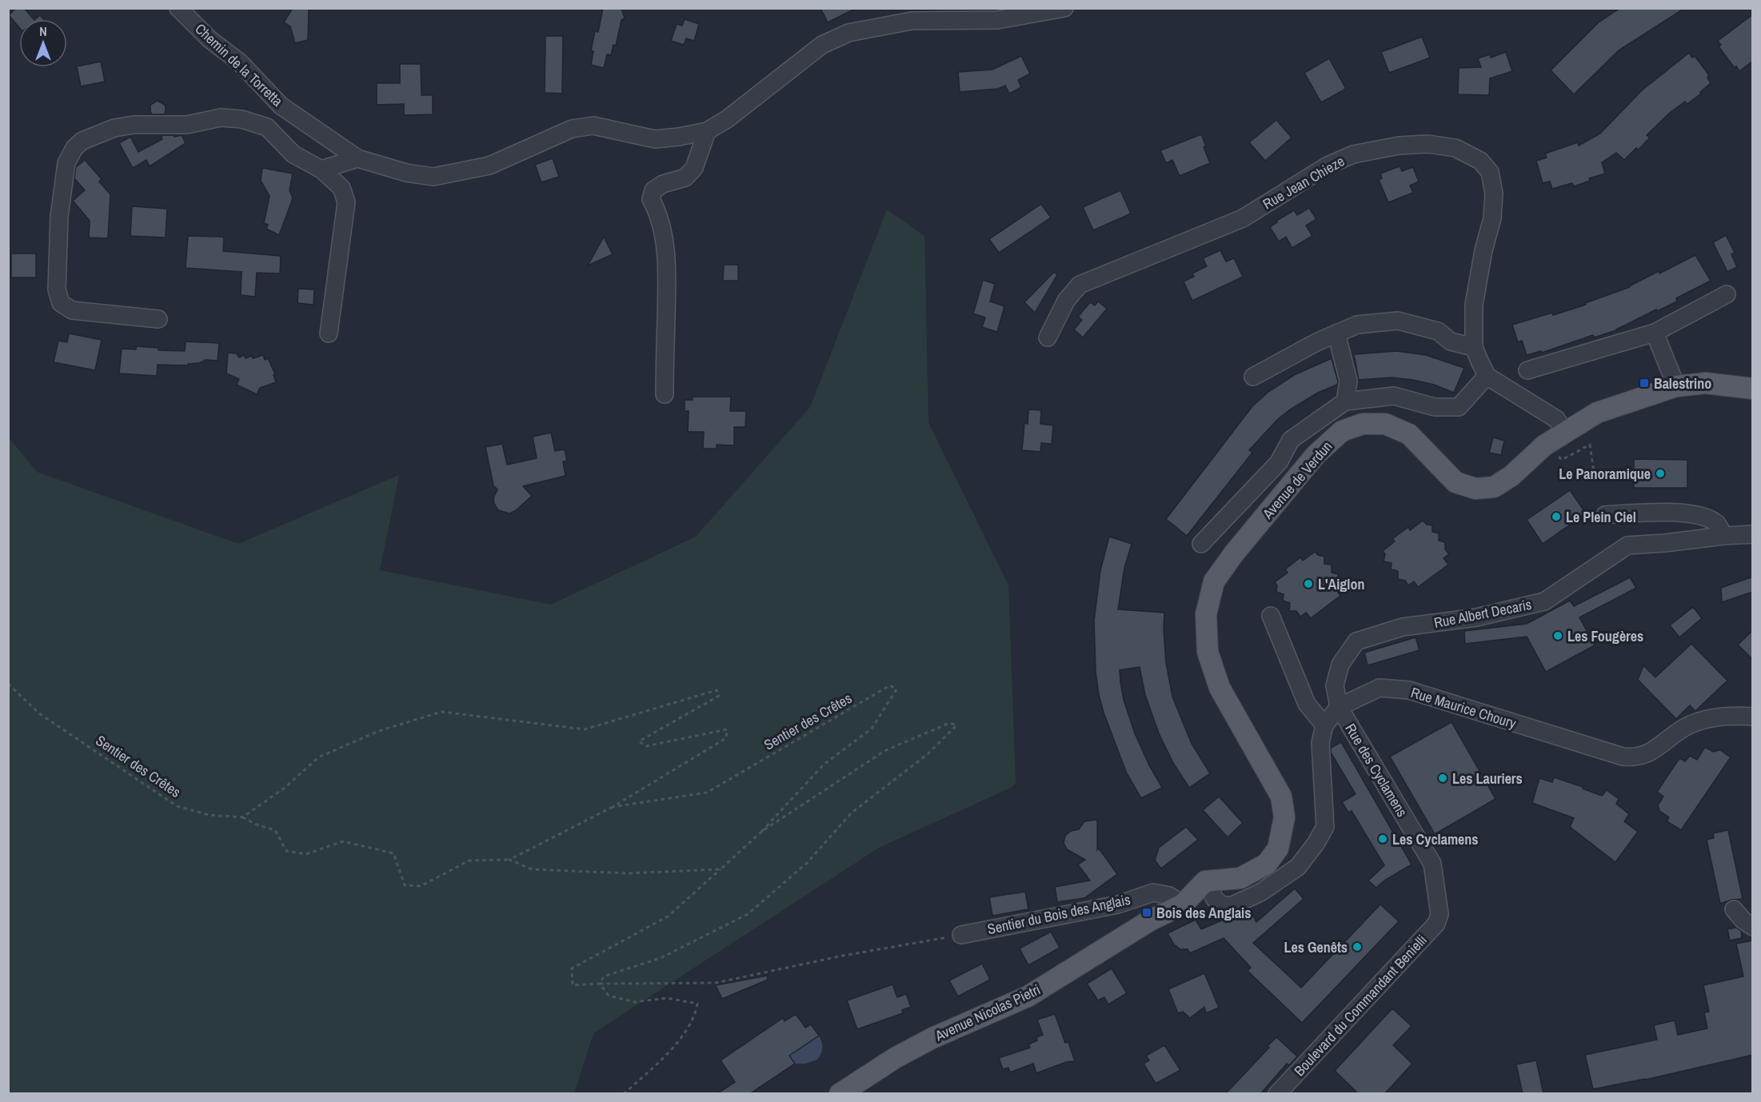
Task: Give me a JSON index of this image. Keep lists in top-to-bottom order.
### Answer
{
  "streets": {
    "main road": ["Avenue de Verdun", "Avenue Nicolas Pietri"],
    "street": [
      "Chemin de la Torretta",
      "Rue Jean Chieze",
      "Rue Albert Decaris",
      "Rue Maurice Choury",
      "Rue des Cyclamens",
      "Sentier du Bois des Anglais",
      "Boulevard du Commandant Benielli"
    ],
    "path": ["Sentier des Crêtes"]
  },
  "crossings": [
    ["Avenue de Verdun", "Rue Maurice Choury"],
    ["Avenue de Verdun", "Avenue Nicolas Pietri"],
    ["Rue Albert Decaris", "Rue Maurice Choury"],
    ["Rue Albert Decaris", "Rue des Cyclamens"],
    ["Rue Maurice Choury", "Rue des Cyclamens"],
    ["Rue Maurice Choury", "Avenue Nicolas Pietri"],
    ["Rue des Cyclamens", "Boulevard du Commandant Benielli"],
    ["Sentier du Bois des Anglais", "Avenue Nicolas Pietri"]
  ],
  "places": {
    "transit": ["Balestrino", "Bois des Anglais"],
    "other": [
      "Le Panoramique",
      "Le Plein Ciel",
      "L'Aiglon",
      "Les Fougères",
      "Les Lauriers",
      "Les Cyclamens",
      "Les Genêts"
    ]
  },
  "north": "top"
}
